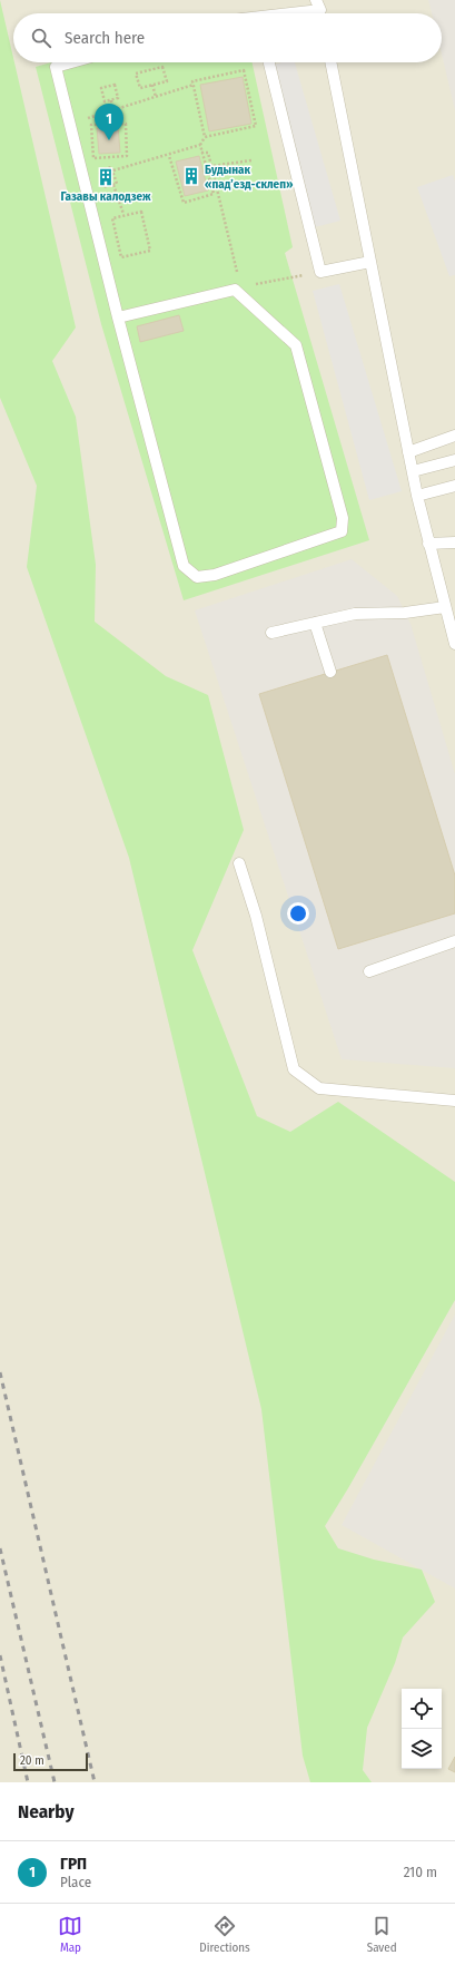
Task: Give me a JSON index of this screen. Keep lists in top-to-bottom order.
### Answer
{
  "places": {
    "building": ["Будынак «падʼезд-склеп»", "Газавы калодзеж"]
  },
  "scale_bar": "20 m",
  "page": {
    "search": "Search here",
    "pins": "1",
    "scale": "20 m",
    "heading": "Nearby",
    "list": [
      {
        "mark": "1",
        "name": "ГРП",
        "note": "Place",
        "value": "210 m"
      }
    ],
    "nav": ["Map", "Directions", "Saved"]
  }
}
